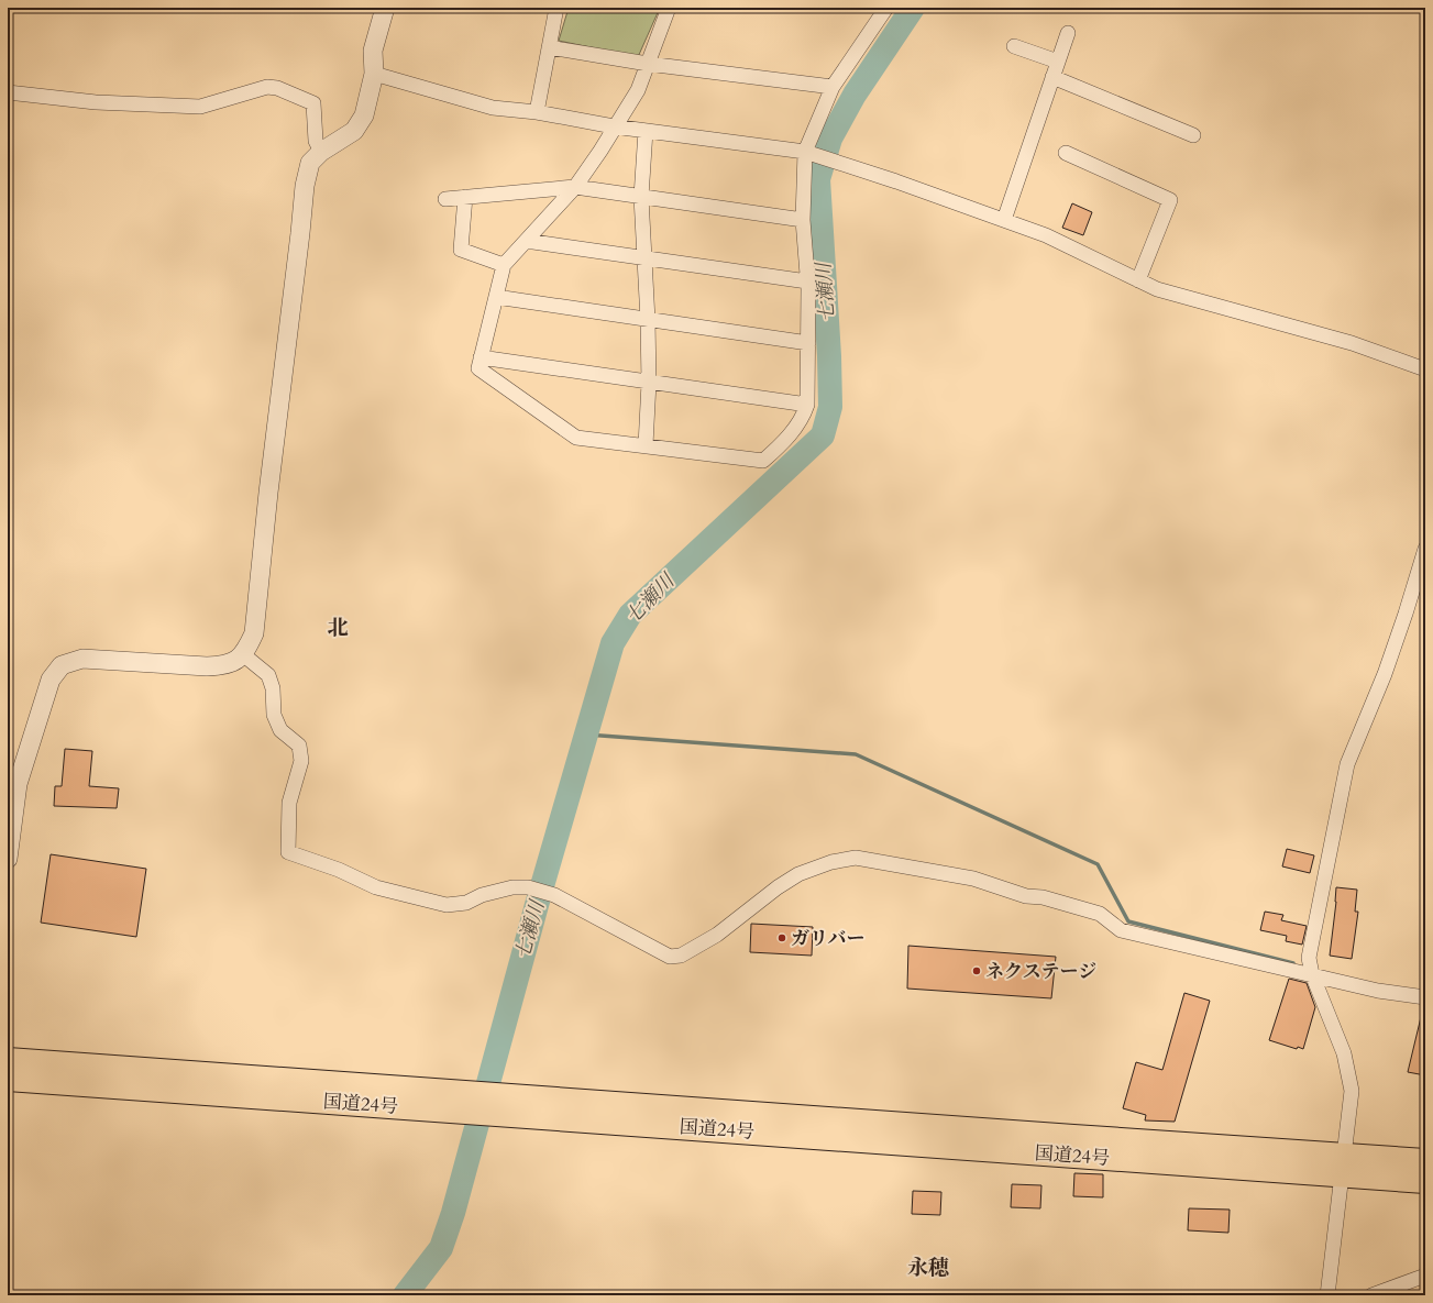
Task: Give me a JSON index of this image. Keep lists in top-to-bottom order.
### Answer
{
  "streets": {
    "highway": ["国道24号"]
  },
  "districts": ["北", "永穂"],
  "water": ["七瀬川"],
  "places": ["ガリバー", "ネクステージ"]
}
